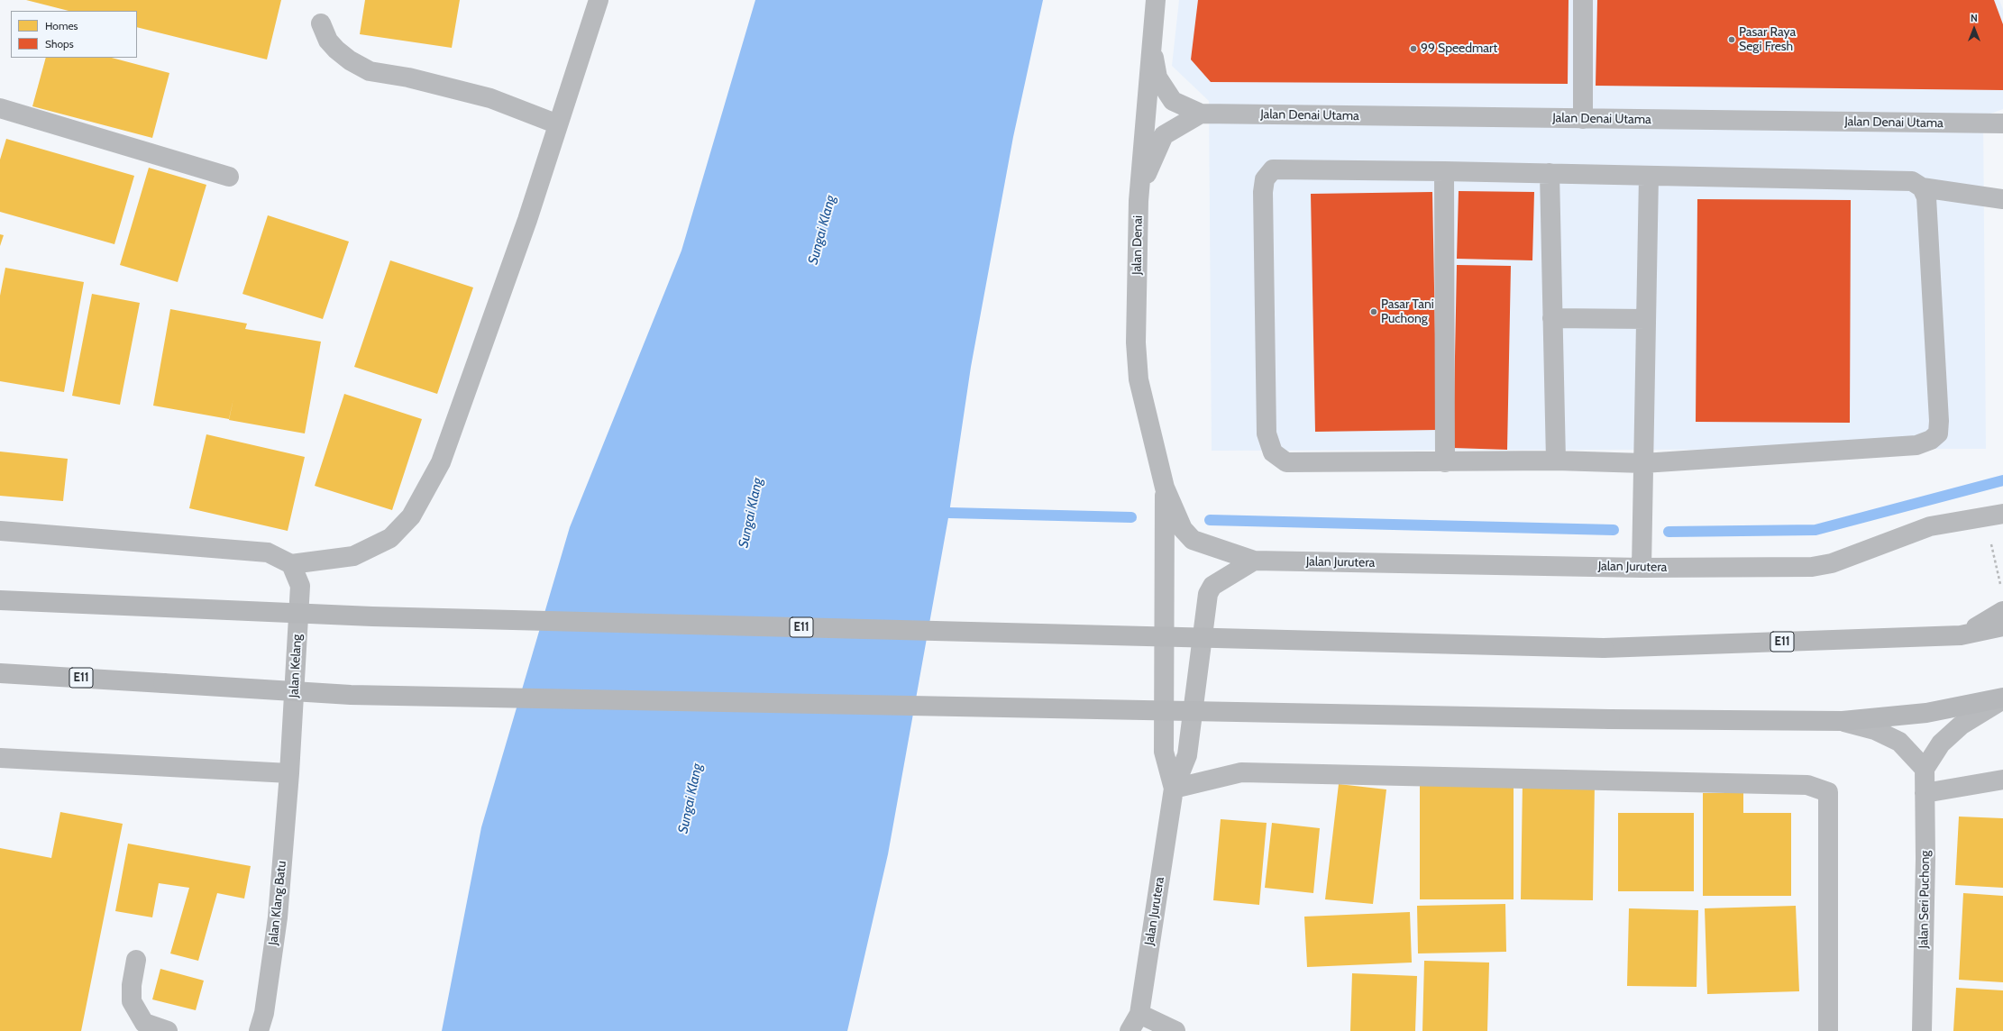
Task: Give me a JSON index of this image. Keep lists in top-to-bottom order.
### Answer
{
  "streets": {
    "highway": ["E11"],
    "street": [
      "Jalan Denai Utama",
      "Jalan Denai",
      "Jalan Jurutera",
      "Jalan Kelang",
      "Jalan Seri Puchong",
      "Jalan Klang Batu"
    ]
  },
  "crossings": [
    ["Jalan Denai Utama", "Jalan Denai"],
    ["Jalan Denai", "Jalan Jurutera"],
    ["Jalan Kelang", "Jalan Klang Batu"]
  ],
  "water": ["Sungai Klang"],
  "places": ["Pasar Raya Segi Fresh", "99 Speedmart", "Pasar Tani Puchong"],
  "legend": ["Homes", "Shops"],
  "north": "top"
}
